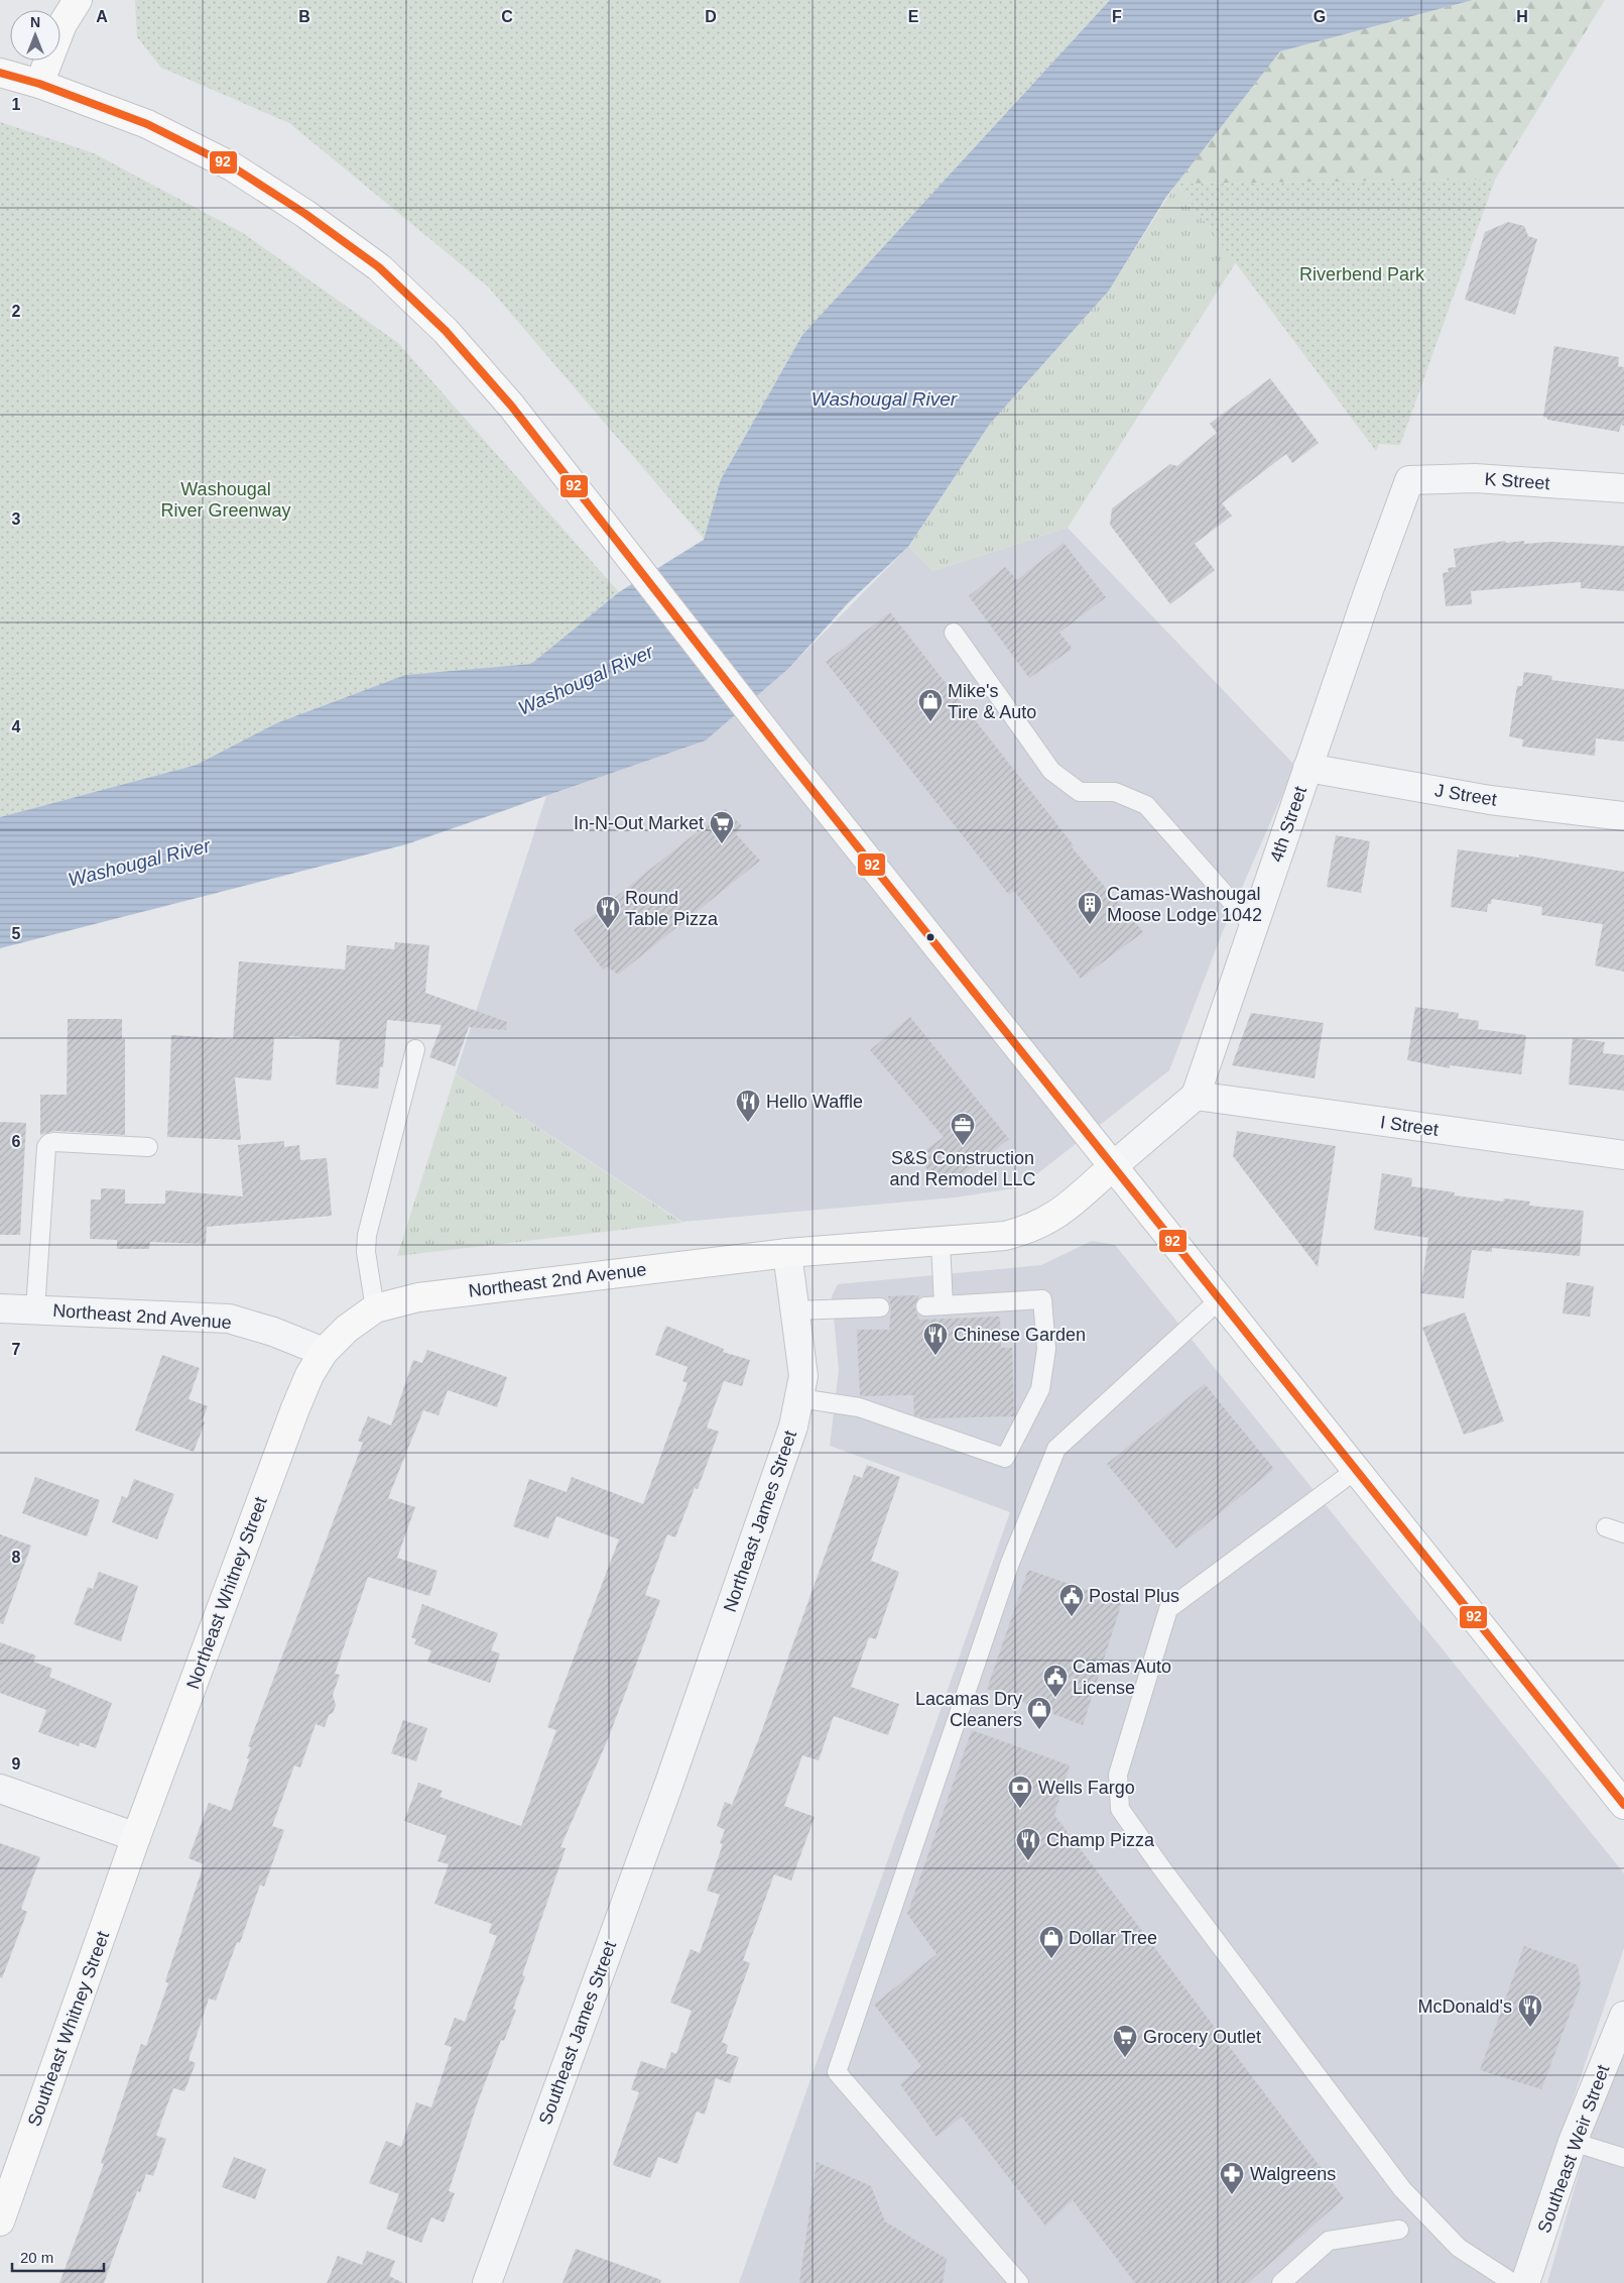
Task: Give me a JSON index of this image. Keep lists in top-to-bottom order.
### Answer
{
  "streets": {
    "main road": ["Northeast 2nd Avenue", "Northeast Whitney Street", "Southeast Whitney Street"],
    "street": [
      "K Street",
      "J Street",
      "4th Street",
      "I Street",
      "Northeast James Street",
      "Southeast James Street",
      "Southeast Weir Street"
    ]
  },
  "crossings": [
    ["K Street", "4th Street"],
    ["J Street", "4th Street"],
    ["4th Street", "I Street"],
    ["Northeast 2nd Avenue", "Northeast James Street"],
    ["Northeast 2nd Avenue", "Northeast Whitney Street"],
    ["Northeast James Street", "Southeast James Street"],
    ["Northeast Whitney Street", "Southeast Whitney Street"]
  ],
  "water": ["Washougal River"],
  "parks": ["Riverbend Park", "Washougal River Greenway"],
  "places": {
    "shop": ["Mike's Tire & Auto", "Lacamas Dry Cleaners", "Dollar Tree"],
    "supermarket": ["In-N-Out Market", "Grocery Outlet"],
    "building": ["Camas-Washougal Moose Lodge 1042"],
    "restaurant": [
      "Round Table Pizza",
      "Hello Waffle",
      "Chinese Garden",
      "Champ Pizza",
      "McDonald's"
    ],
    "office": ["S&S Construction and Remodel LLC"],
    "public building": ["Postal Plus", "Camas Auto License"],
    "bank": ["Wells Fargo"],
    "pharmacy": ["Walgreens"]
  },
  "lines": ["transit line 92"],
  "scale_bar": "20 m",
  "north": "top",
  "grid": {
    "columns": [
      "A",
      "B",
      "C",
      "D",
      "E",
      "F",
      "G",
      "H"
    ],
    "rows": [
      "1",
      "2",
      "3",
      "4",
      "5",
      "6",
      "7",
      "8",
      "9"
    ]
  }
}
